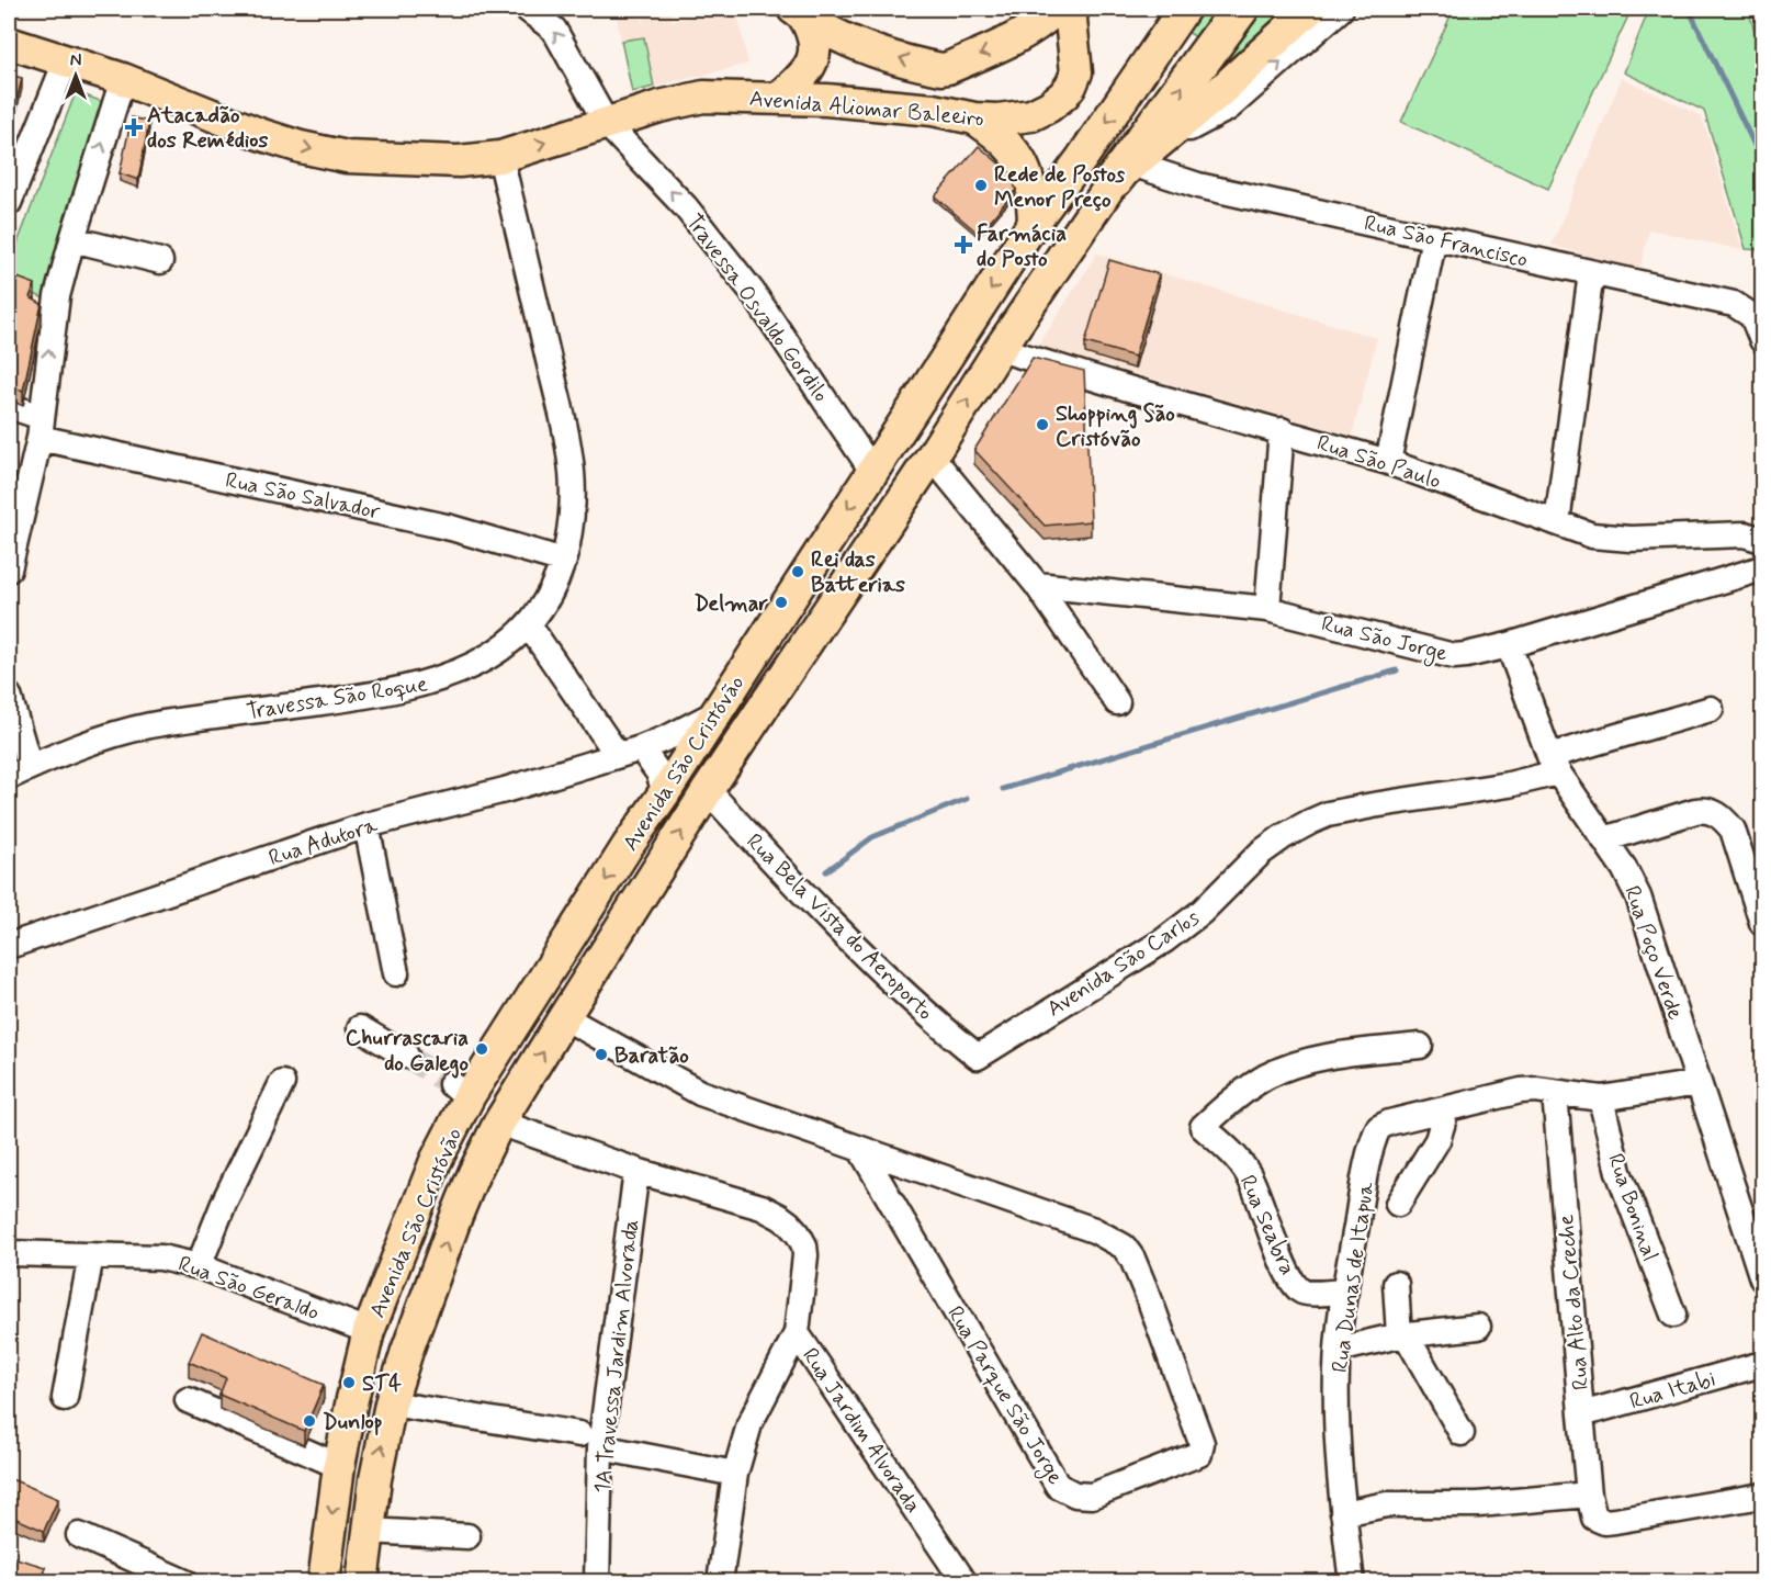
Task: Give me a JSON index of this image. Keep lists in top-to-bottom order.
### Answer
{
  "streets": {
    "main road": ["Avenida Aliomar Baleeiro", "Avenida São Cristóvão"],
    "street": [
      "Rua São Francisco",
      "Travessa Osvaldo Gordilo",
      "Rua São Paulo",
      "Rua São Salvador",
      "Rua São Jorge",
      "Travessa São Roque",
      "Rua Adutora",
      "Rua Bela Vista do Aeroporto",
      "Rua Poço Verde",
      "Avenida São Carlos",
      "Rua Boninal",
      "Rua Seabra",
      "Rua Dunas de Itapua",
      "Rua São Geraldo",
      "Rua Alto da Creche",
      "1A Travessa Jardim Alvorada",
      "Rua Itabi",
      "Rua Parque São Jorge",
      "Rua Jardim Alvorada"
    ]
  },
  "crossings": [
    ["Avenida Aliomar Baleeiro", "Travessa Osvaldo Gordilo"],
    ["Avenida Aliomar Baleeiro", "Travessa São Roque"],
    ["Rua São Francisco", "Avenida São Cristóvão"],
    ["Travessa Osvaldo Gordilo", "Avenida São Cristóvão"],
    ["Rua São Paulo", "Avenida São Cristóvão"],
    ["Rua São Salvador", "Travessa São Roque"],
    ["Rua São Jorge", "Rua Poço Verde"],
    ["Avenida São Cristóvão", "Rua Adutora"],
    ["Avenida São Cristóvão", "Rua Bela Vista do Aeroporto"],
    ["Avenida São Cristóvão", "Rua São Geraldo"],
    ["Avenida São Cristóvão", "Rua Parque São Jorge"],
    ["Avenida São Cristóvão", "Rua Jardim Alvorada"],
    ["Rua Bela Vista do Aeroporto", "Avenida São Carlos"],
    ["Rua Poço Verde", "Avenida São Carlos"],
    ["Rua Seabra", "Rua Dunas de Itapua"],
    ["Rua Alto da Creche", "Rua Itabi"],
    ["1A Travessa Jardim Alvorada", "Rua Jardim Alvorada"]
  ],
  "one_way": ["Avenida Aliomar Baleeiro", "Travessa Osvaldo Gordilo"],
  "places": {
    "health": ["Atacadão dos Remédios", "Farmácia do Posto"],
    "other": [
      "Rede de Postos Menor Preço",
      "Shopping São Cristóvão",
      "Rei das Batterias",
      "Delmar",
      "Churrascaria do Galego",
      "Baratão",
      "ST4",
      "Dunlop"
    ]
  },
  "north": "top"
}
